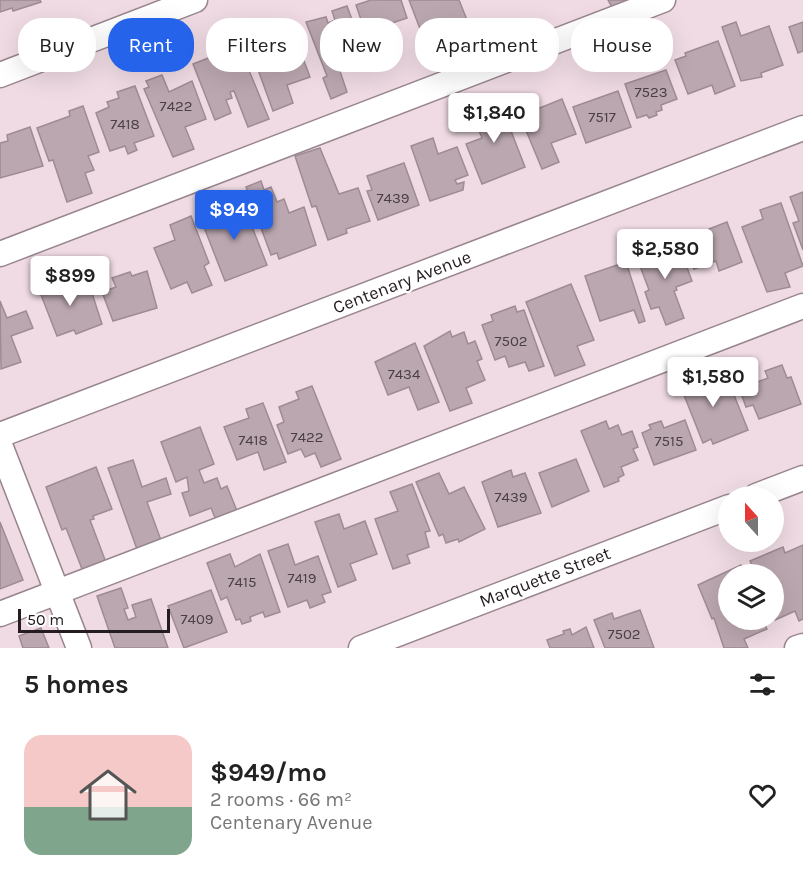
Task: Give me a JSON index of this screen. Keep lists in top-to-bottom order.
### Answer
{
  "streets": {
    "street": ["Centenary Avenue", "Marquette Street"]
  },
  "house_numbers": [
    "7523",
    "7422",
    "7517",
    "7418",
    "7439",
    "7502",
    "7434",
    "7422",
    "7418",
    "7515",
    "7439",
    "7419",
    "7415",
    "7409",
    "7502"
  ],
  "scale_bar": "50 m",
  "north": "top",
  "page": {
    "chip": [
      "Buy",
      "Rent",
      "Filters",
      "New",
      "Apartment",
      "House"
    ],
    "price": [
      "$1,840",
      "$949",
      "$2,580",
      "$899",
      "$1,580"
    ],
    "scale": "50 m",
    "heading": "5 homes",
    "list": [
      {
        "name": "$949/mo",
        "note": "2 rooms · 66 m² · Centenary Avenue"
      }
    ]
  }
}
